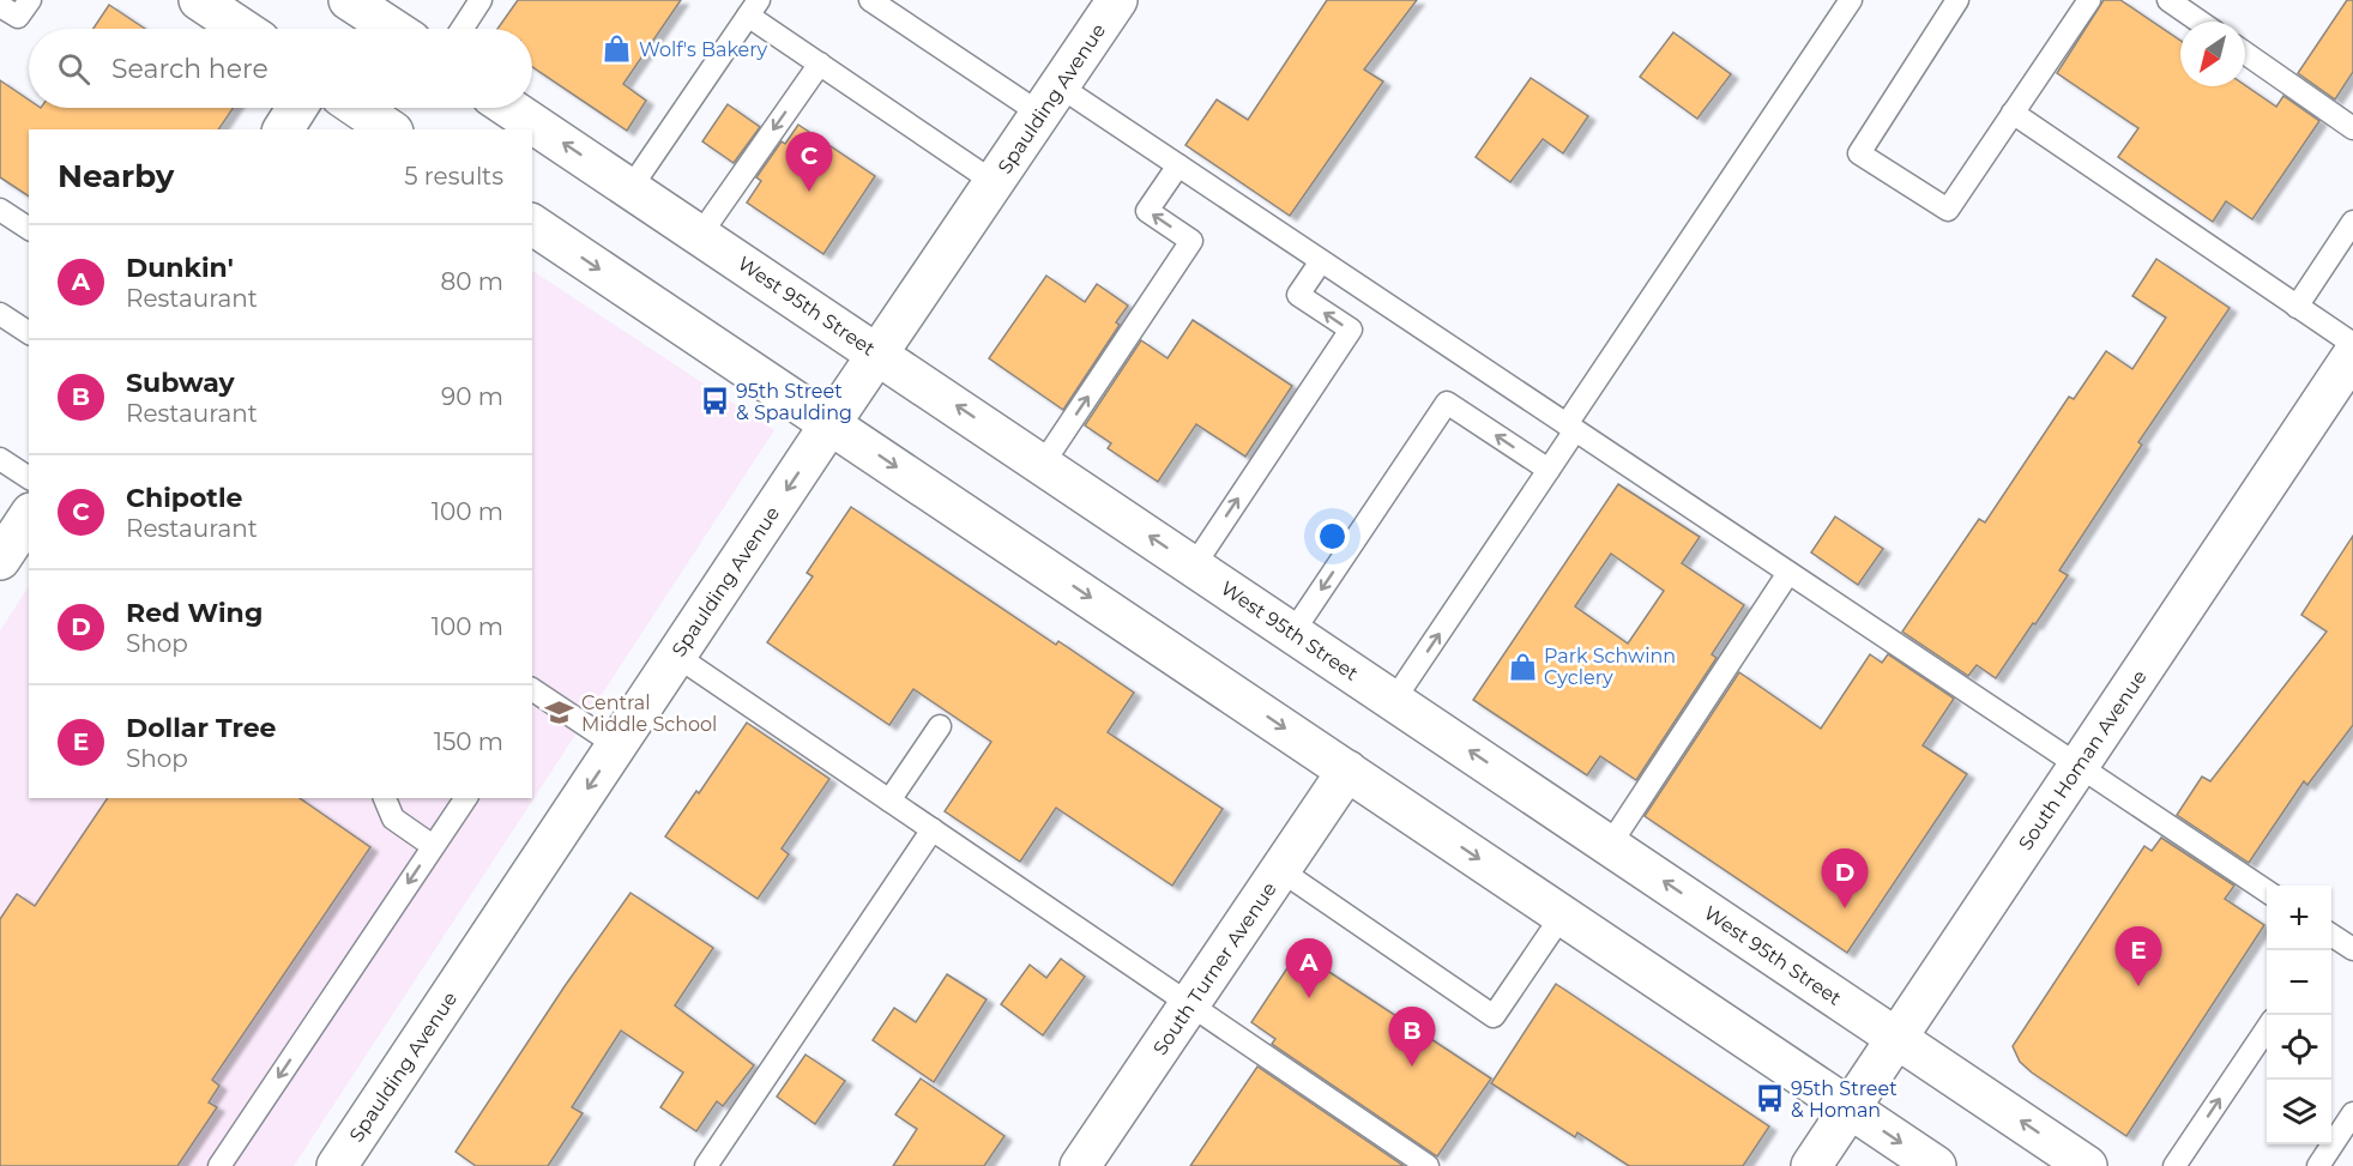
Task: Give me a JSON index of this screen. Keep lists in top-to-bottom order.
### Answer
{
  "streets": {
    "main road": [
      "Spaulding Avenue",
      "West 95th Street",
      "South Homan Avenue",
      "South Turner Avenue"
    ]
  },
  "crossings": [
    ["Spaulding Avenue", "West 95th Street"],
    ["West 95th Street", "South Homan Avenue"]
  ],
  "one_way": ["Spaulding Avenue"],
  "places": {
    "shop": ["Wolf's Bakery", "Park Schwinn Cyclery"],
    "bus stop": ["95th Street & Spaulding", "95th Street & Homan"],
    "school or university": ["Central Middle School"]
  },
  "north": "bottom left",
  "page": {
    "search": "Search here",
    "heading": ["Nearby", "5 results"],
    "pins": [
      "C",
      "D",
      "E",
      "A",
      "B"
    ],
    "list": [
      {
        "mark": "A",
        "name": "Dunkin'",
        "note": "Restaurant",
        "value": "80 m"
      },
      {
        "mark": "B",
        "name": "Subway",
        "note": "Restaurant",
        "value": "90 m"
      },
      {
        "mark": "C",
        "name": "Chipotle",
        "note": "Restaurant",
        "value": "100 m"
      },
      {
        "mark": "D",
        "name": "Red Wing",
        "note": "Shop",
        "value": "100 m"
      },
      {
        "mark": "E",
        "name": "Dollar Tree",
        "note": "Shop",
        "value": "150 m"
      }
    ],
    "map_buttons": ["+", "−"]
  }
}
